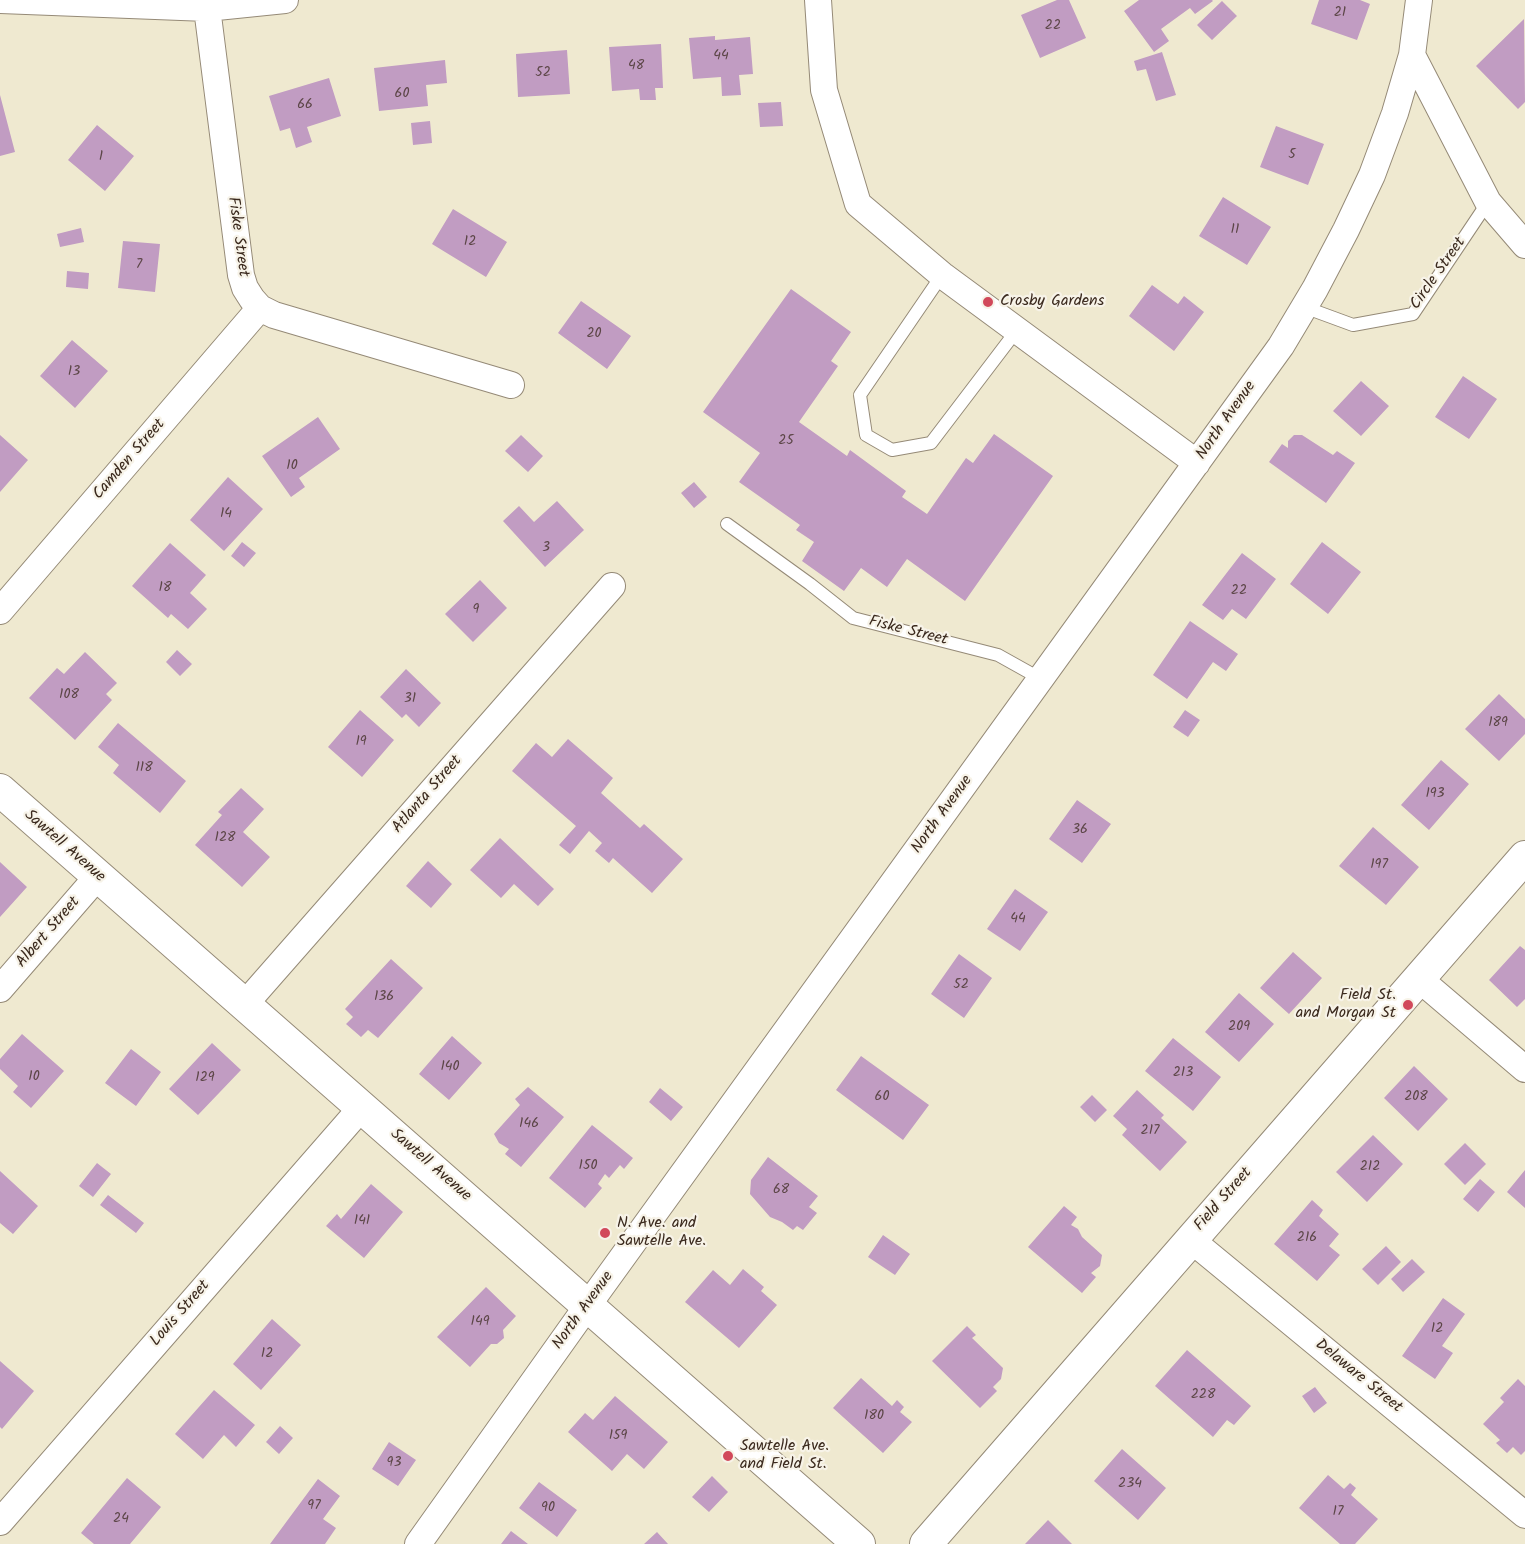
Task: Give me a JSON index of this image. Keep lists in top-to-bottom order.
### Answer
{
  "streets": {
    "street": [
      "Fiske Street",
      "North Avenue",
      "Camden Street",
      "Atlanta Street",
      "Sawtell Avenue",
      "Albert Street",
      "Field Street",
      "Louis Street",
      "Delaware Street"
    ],
    "lane": ["Circle Street"]
  },
  "crossings": [
    ["Fiske Street", "North Avenue"],
    ["Fiske Street", "Camden Street"],
    ["Circle Street", "North Avenue"],
    ["North Avenue", "Sawtell Avenue"],
    ["Atlanta Street", "Sawtell Avenue"],
    ["Sawtell Avenue", "Albert Street"],
    ["Sawtell Avenue", "Louis Street"],
    ["Field Street", "Delaware Street"]
  ],
  "places": [
    "Crosby Gardens",
    "Field St. and Morgan St",
    "N. Ave. and Sawtelle Ave.",
    "Sawtelle Ave. and Field St."
  ],
  "house_numbers": [
    "21",
    "22",
    "44",
    "48",
    "52",
    "60",
    "66",
    "5",
    "1",
    "11",
    "12",
    "7",
    "20",
    "13",
    "25",
    "10",
    "14",
    "3",
    "18",
    "22",
    "9",
    "108",
    "31",
    "189",
    "19",
    "118",
    "193",
    "36",
    "128",
    "197",
    "44",
    "52",
    "136",
    "209",
    "140",
    "213",
    "10",
    "129",
    "60",
    "208",
    "146",
    "217",
    "150",
    "212",
    "68",
    "141",
    "216",
    "149",
    "12",
    "12",
    "228",
    "180",
    "159",
    "93",
    "234",
    "97",
    "90",
    "17",
    "24"
  ]
}
